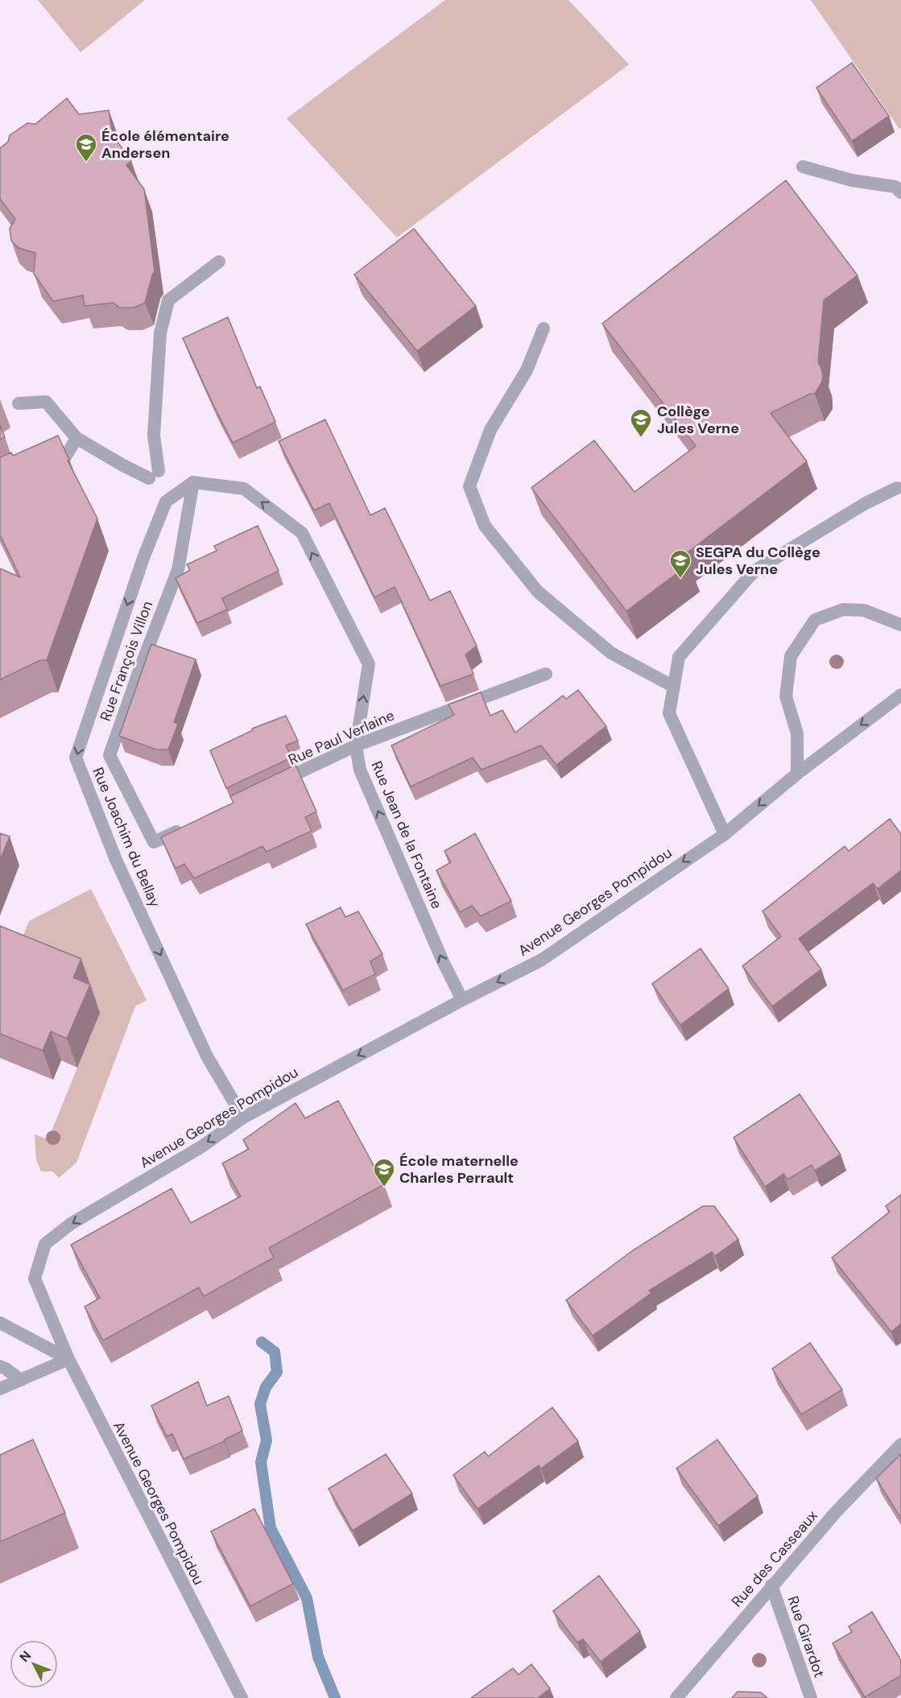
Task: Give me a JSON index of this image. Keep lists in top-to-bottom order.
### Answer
{
  "streets": {
    "street": [
      "Rue François Villon",
      "Rue Paul Verlaine",
      "Rue Jean de la Fontaine",
      "Rue Joachim du Bellay",
      "Avenue Georges Pompidou",
      "Rue des Casseaux",
      "Rue Girardot"
    ]
  },
  "crossings": [
    ["Rue François Villon", "Rue Jean de la Fontaine"],
    ["Rue François Villon", "Rue Joachim du Bellay"],
    ["Rue Paul Verlaine", "Rue Jean de la Fontaine"],
    ["Rue Jean de la Fontaine", "Rue Joachim du Bellay"],
    ["Rue Jean de la Fontaine", "Avenue Georges Pompidou"],
    ["Rue Joachim du Bellay", "Avenue Georges Pompidou"],
    ["Rue des Casseaux", "Rue Girardot"]
  ],
  "one_way": ["Rue Jean de la Fontaine", "Rue Joachim du Bellay", "Avenue Georges Pompidou"],
  "places": {
    "school or university": [
      "École élémentaire Andersen",
      "Collège Jules Verne",
      "SEGPA du Collège Jules Verne",
      "École maternelle Charles Perrault"
    ]
  },
  "north": "top left"
}
